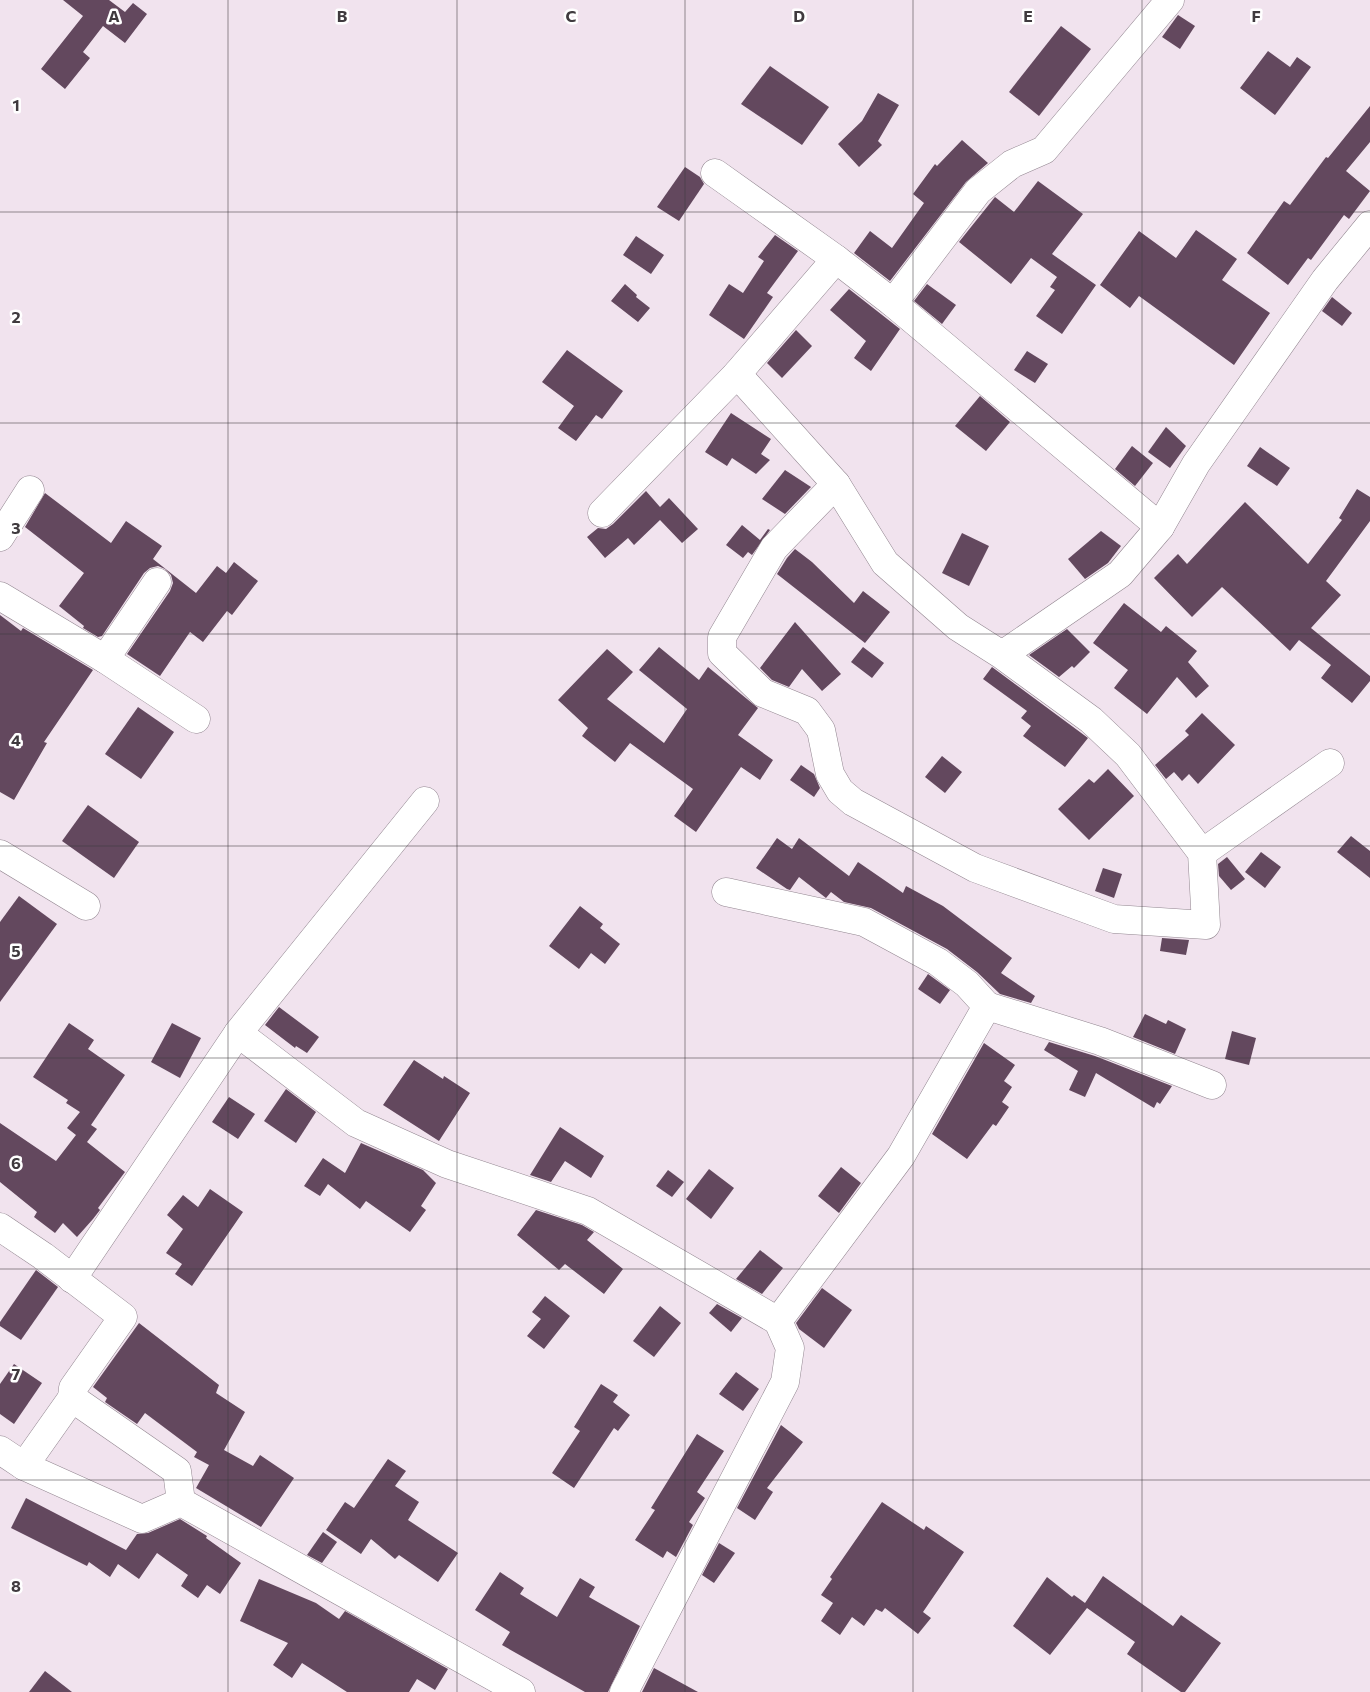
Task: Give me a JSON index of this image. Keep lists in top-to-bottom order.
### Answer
{
  "grid": {
    "columns": [
      "A",
      "B",
      "C",
      "D",
      "E",
      "F"
    ],
    "rows": [
      "1",
      "2",
      "3",
      "4",
      "5",
      "6",
      "7",
      "8"
    ]
  }
}
